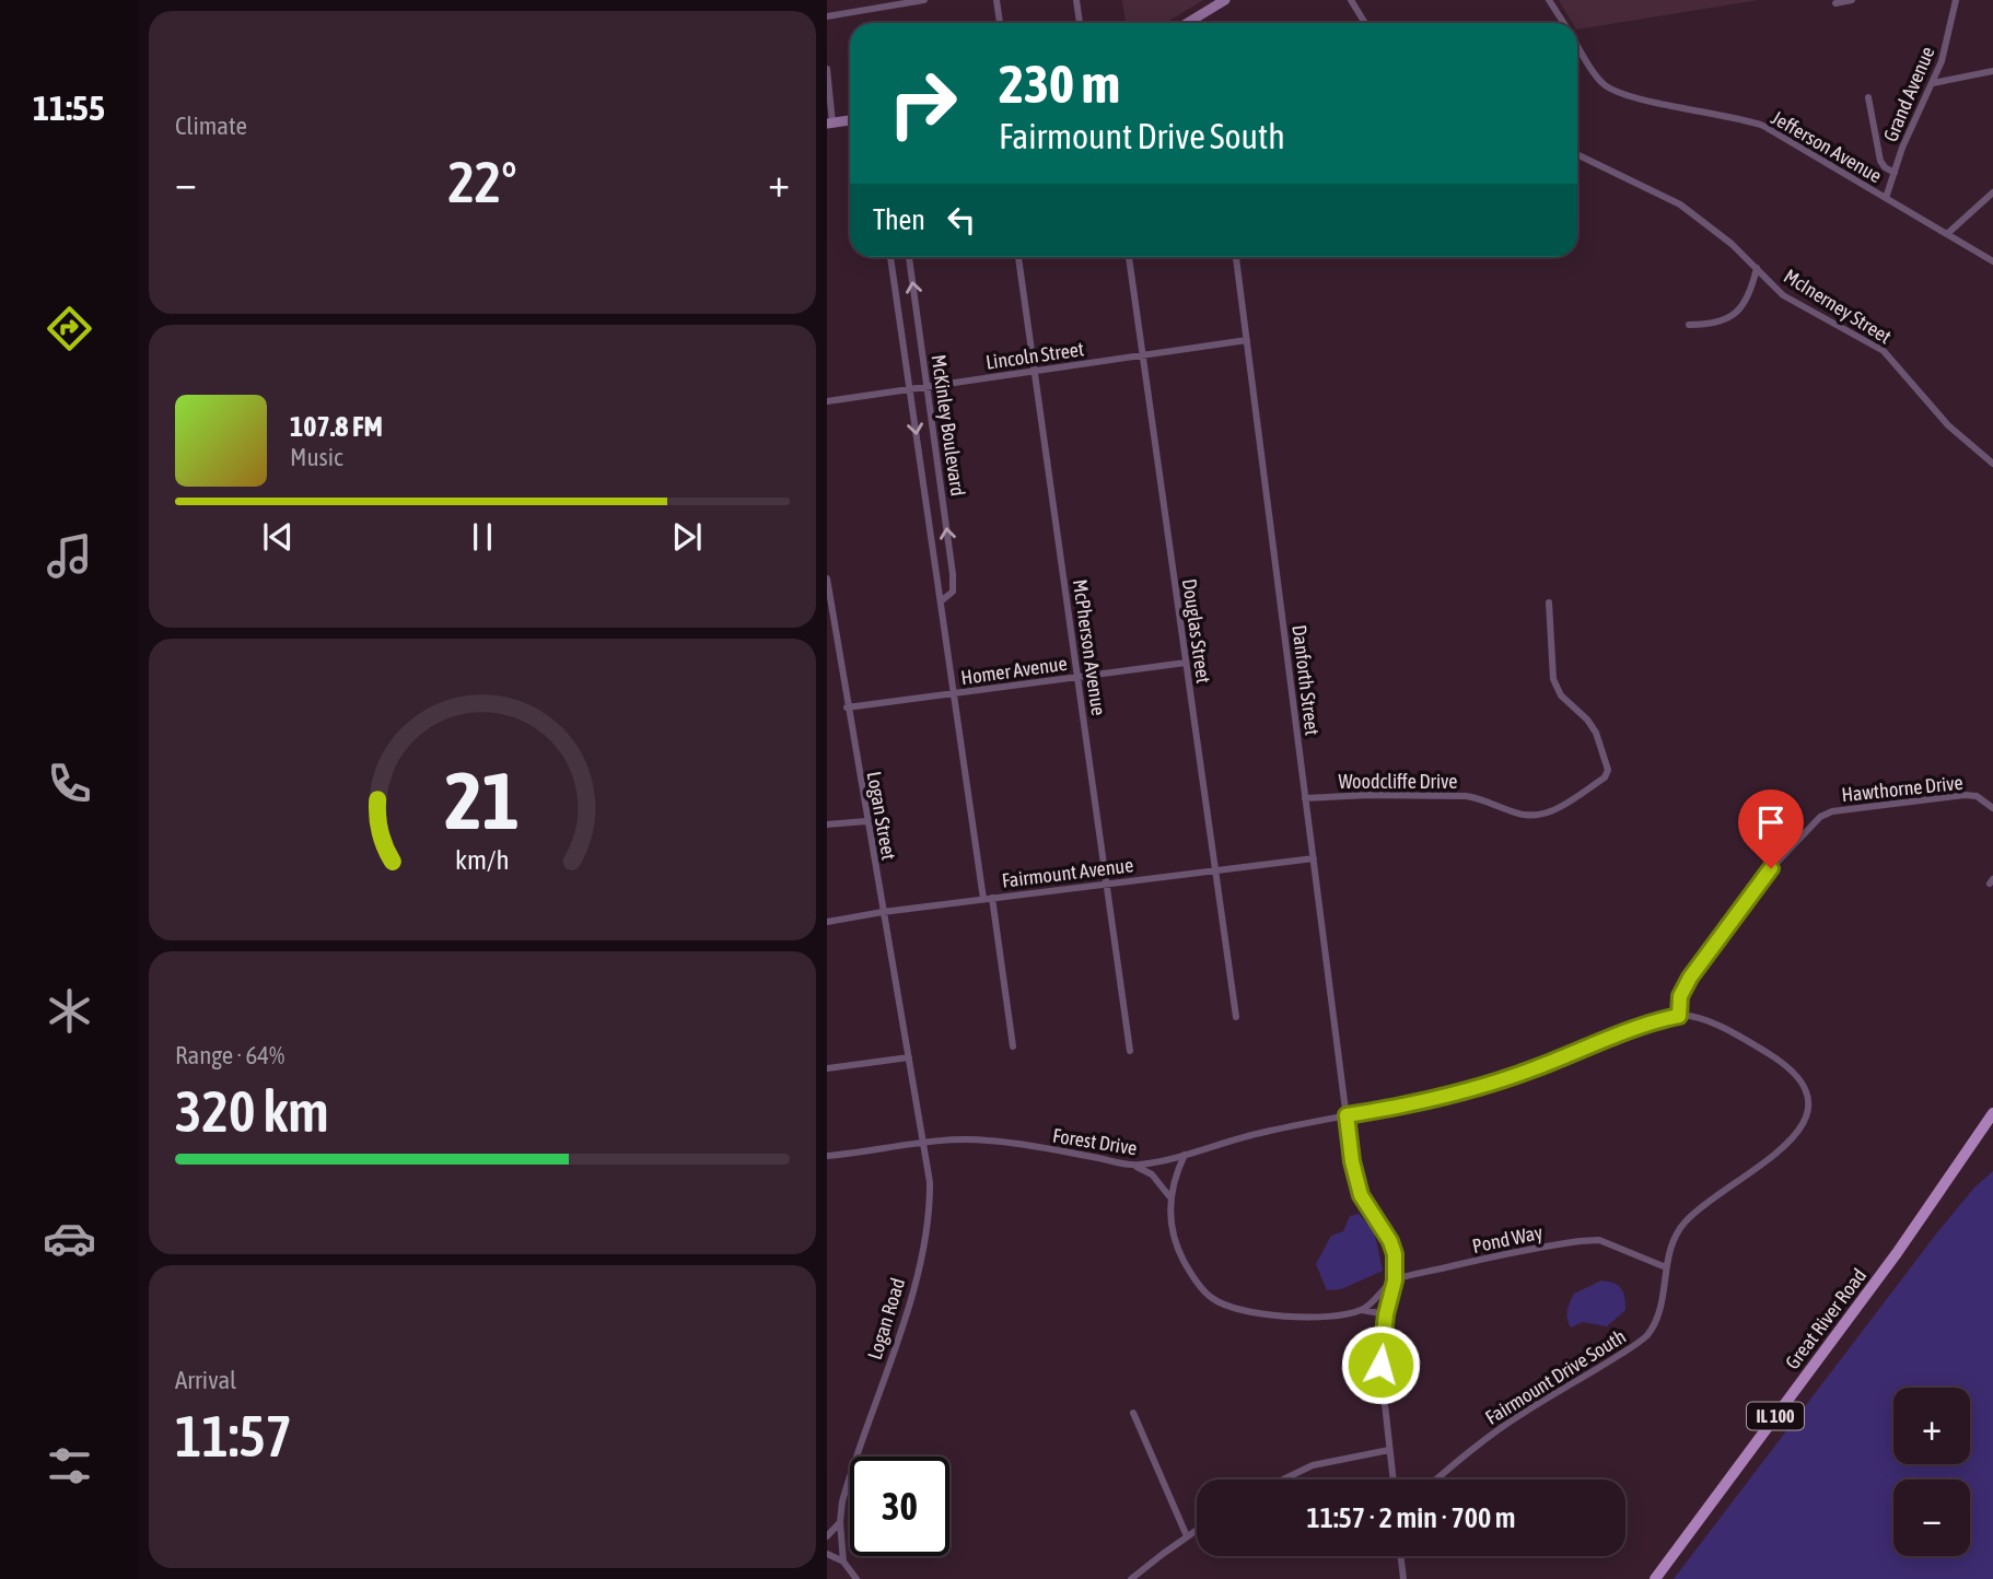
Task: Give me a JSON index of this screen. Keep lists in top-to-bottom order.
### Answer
{
  "streets": {
    "main road": ["Great River Road", "IL 100"],
    "street": [
      "Grand Avenue",
      "Jefferson Avenue",
      "McInerney Street",
      "Lincoln Street",
      "McKinley Boulevard",
      "Douglas Street",
      "McPherson Avenue",
      "Homer Avenue",
      "Danforth Street",
      "Woodcliffe Drive",
      "Hawthorne Drive",
      "Logan Street",
      "Fairmount Avenue",
      "Forest Drive",
      "Pond Way",
      "Logan Road",
      "Fairmount Drive South"
    ]
  },
  "crossings": [
    ["Grand Avenue", "Jefferson Avenue"],
    ["Lincoln Street", "McKinley Boulevard"],
    ["Lincoln Street", "Douglas Street"],
    ["Lincoln Street", "McPherson Avenue"],
    ["Lincoln Street", "Danforth Street"],
    ["McKinley Boulevard", "Homer Avenue"],
    ["McKinley Boulevard", "Fairmount Avenue"],
    ["Douglas Street", "Homer Avenue"],
    ["Douglas Street", "Fairmount Avenue"],
    ["McPherson Avenue", "Homer Avenue"],
    ["McPherson Avenue", "Fairmount Avenue"],
    ["Homer Avenue", "Logan Street"],
    ["Danforth Street", "Woodcliffe Drive"],
    ["Danforth Street", "Fairmount Avenue"],
    ["Danforth Street", "Forest Drive"],
    ["Danforth Street", "Pond Way"],
    ["Hawthorne Drive", "Fairmount Drive South"],
    ["Logan Street", "Fairmount Avenue"],
    ["Logan Street", "Logan Road"],
    ["Forest Drive", "Pond Way"],
    ["Forest Drive", "Logan Road"],
    ["Pond Way", "Fairmount Drive South"]
  ],
  "page": {
    "tabs": "11:55",
    "tile": [
      "Climate",
      ["Range · 64%", "320 km"],
      ["Arrival", "11:57"]
    ],
    "turn": ["230 m", "Fairmount Drive South"],
    "heat": ["−", "22°", "+"],
    "then": "Then",
    "song": ["107.8 FM", "Music"],
    "map_buttons": ["+", "−"],
    "limit": "30",
    "trip": "11:57 · 2 min · 700 m",
    "gauge": ["21", "km/h"]
  }
}
